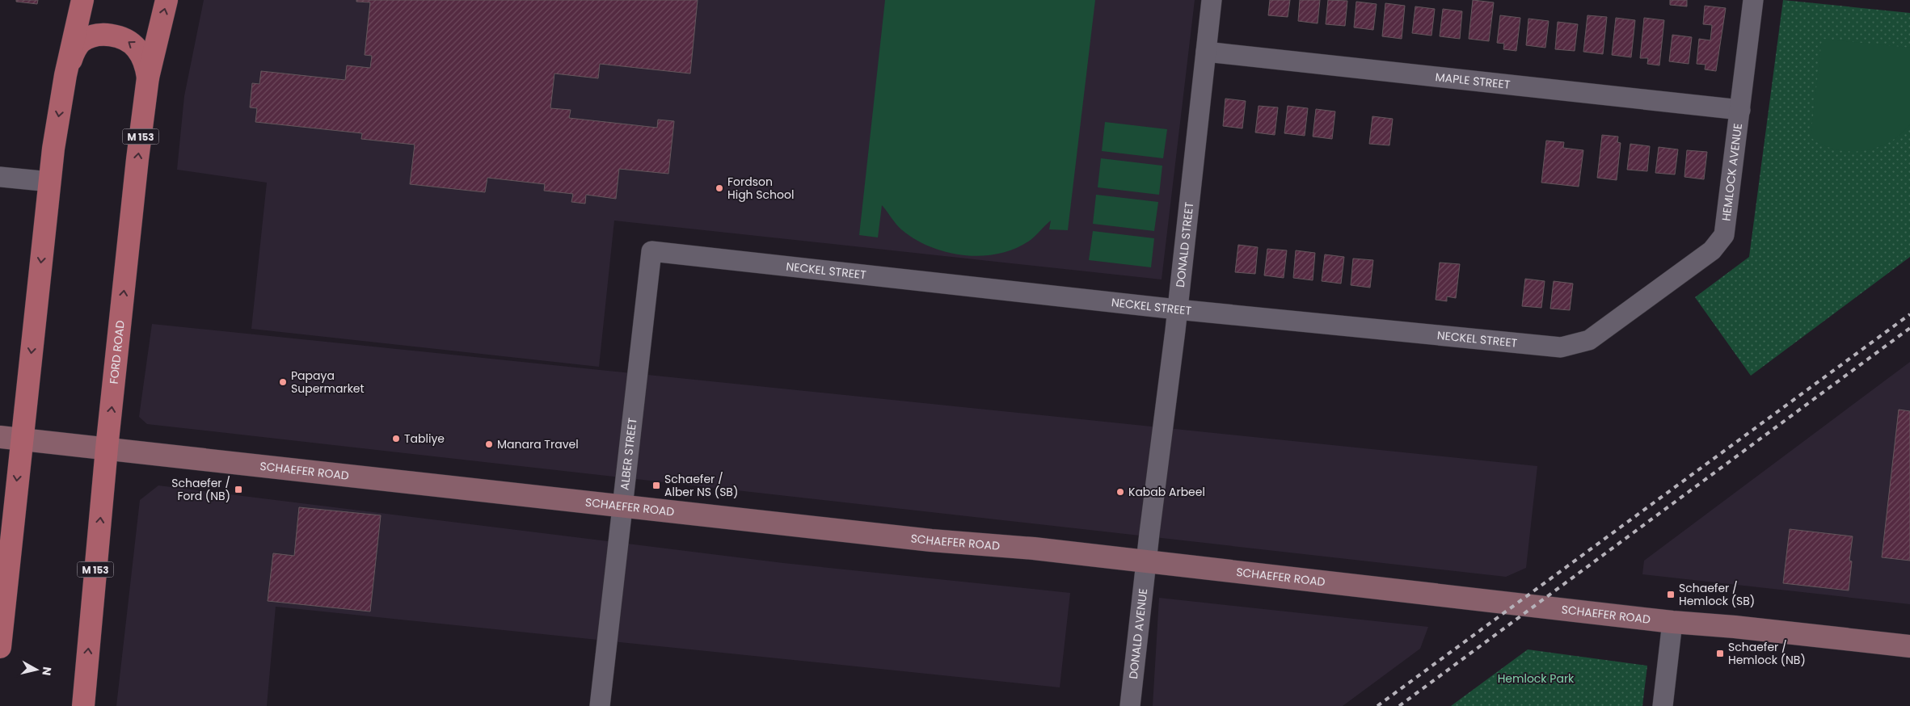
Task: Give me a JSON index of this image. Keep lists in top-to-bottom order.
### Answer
{
  "streets": {
    "main road": ["M 153", "FORD ROAD", "SCHAEFER ROAD"],
    "street": [
      "MAPLE STREET",
      "HEMLOCK AVENUE",
      "DONALD STREET",
      "NECKEL STREET",
      "ALBER STREET",
      "DONALD AVENUE"
    ]
  },
  "crossings": [
    ["MAPLE STREET", "HEMLOCK AVENUE"],
    ["MAPLE STREET", "DONALD STREET"],
    ["HEMLOCK AVENUE", "NECKEL STREET"],
    ["DONALD STREET", "NECKEL STREET"],
    ["DONALD STREET", "SCHAEFER ROAD"],
    ["DONALD STREET", "DONALD AVENUE"],
    ["NECKEL STREET", "ALBER STREET"],
    ["FORD ROAD", "SCHAEFER ROAD"],
    ["ALBER STREET", "SCHAEFER ROAD"],
    ["SCHAEFER ROAD", "DONALD AVENUE"]
  ],
  "parks": ["Hemlock Park"],
  "places": {
    "other": [
      "Fordson High School",
      "Papaya Supermarket",
      "Tabliye",
      "Manara Travel",
      "Kabab Arbeel"
    ],
    "transit": [
      "Schaefer / Alber NS (SB)",
      "Schaefer / Ford (NB)",
      "Schaefer / Hemlock (SB)",
      "Schaefer / Hemlock (NB)"
    ]
  },
  "north": "right"
}
